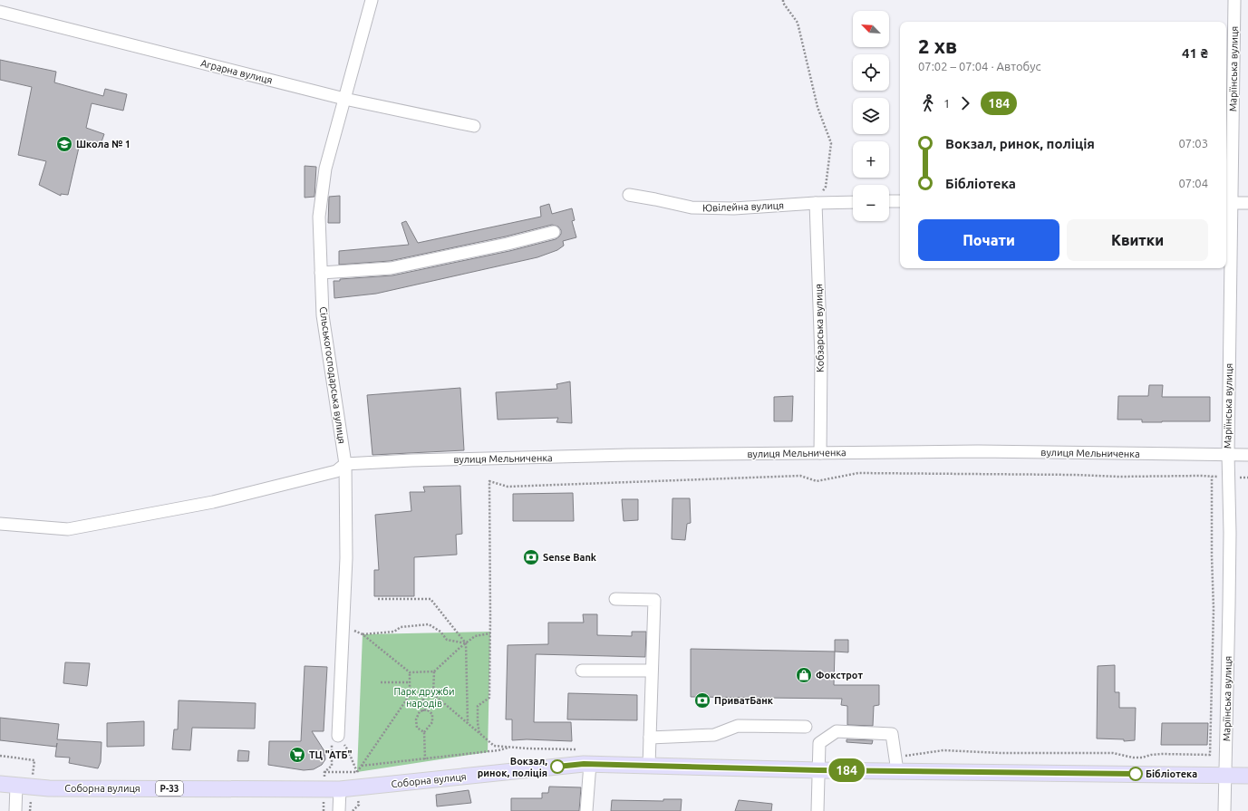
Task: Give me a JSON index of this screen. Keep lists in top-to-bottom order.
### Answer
{
  "streets": {
    "main road": ["Соборна вулиця", "Р-33"],
    "street": [
      "Маріїнська вулиця",
      "Аграрна вулиця",
      "Ювілейна вулиця",
      "Кобзарська вулиця",
      "Сільськогосподарська вулиця",
      "вулиця Мельниченка"
    ]
  },
  "crossings": [
    ["Маріїнська вулиця", "вулиця Мельниченка"],
    ["Маріїнська вулиця", "Соборна вулиця"],
    ["Аграрна вулиця", "Сільськогосподарська вулиця"],
    ["Ювілейна вулиця", "Кобзарська вулиця"],
    ["Кобзарська вулиця", "вулиця Мельниченка"],
    ["Сільськогосподарська вулиця", "вулиця Мельниченка"]
  ],
  "parks": ["Парк дружби народів"],
  "places": {
    "school or university": ["Школа № 1"],
    "bank": ["Sense Bank", "ПриватБанк"],
    "shop": ["Фокстрот"],
    "supermarket": ["ТЦ \"АТБ\""],
    "other": ["Вокзал, ринок, поліція", "Бібліотека"]
  },
  "lines": ["bus line 184"],
  "north": "top left",
  "page": {
    "on_map": "184",
    "map_buttons": ["+", "−"],
    "heading": ["2 хв", "07:02 – 07:04 · Автобус", "41 ₴"],
    "legs": ["1", "184"],
    "list": [
      {
        "name": "Вокзал, ринок, поліція",
        "value": "07:03"
      },
      {
        "name": "Бібліотека",
        "value": "07:04"
      }
    ],
    "buttons": ["Почати", "Квитки"]
  }
}
